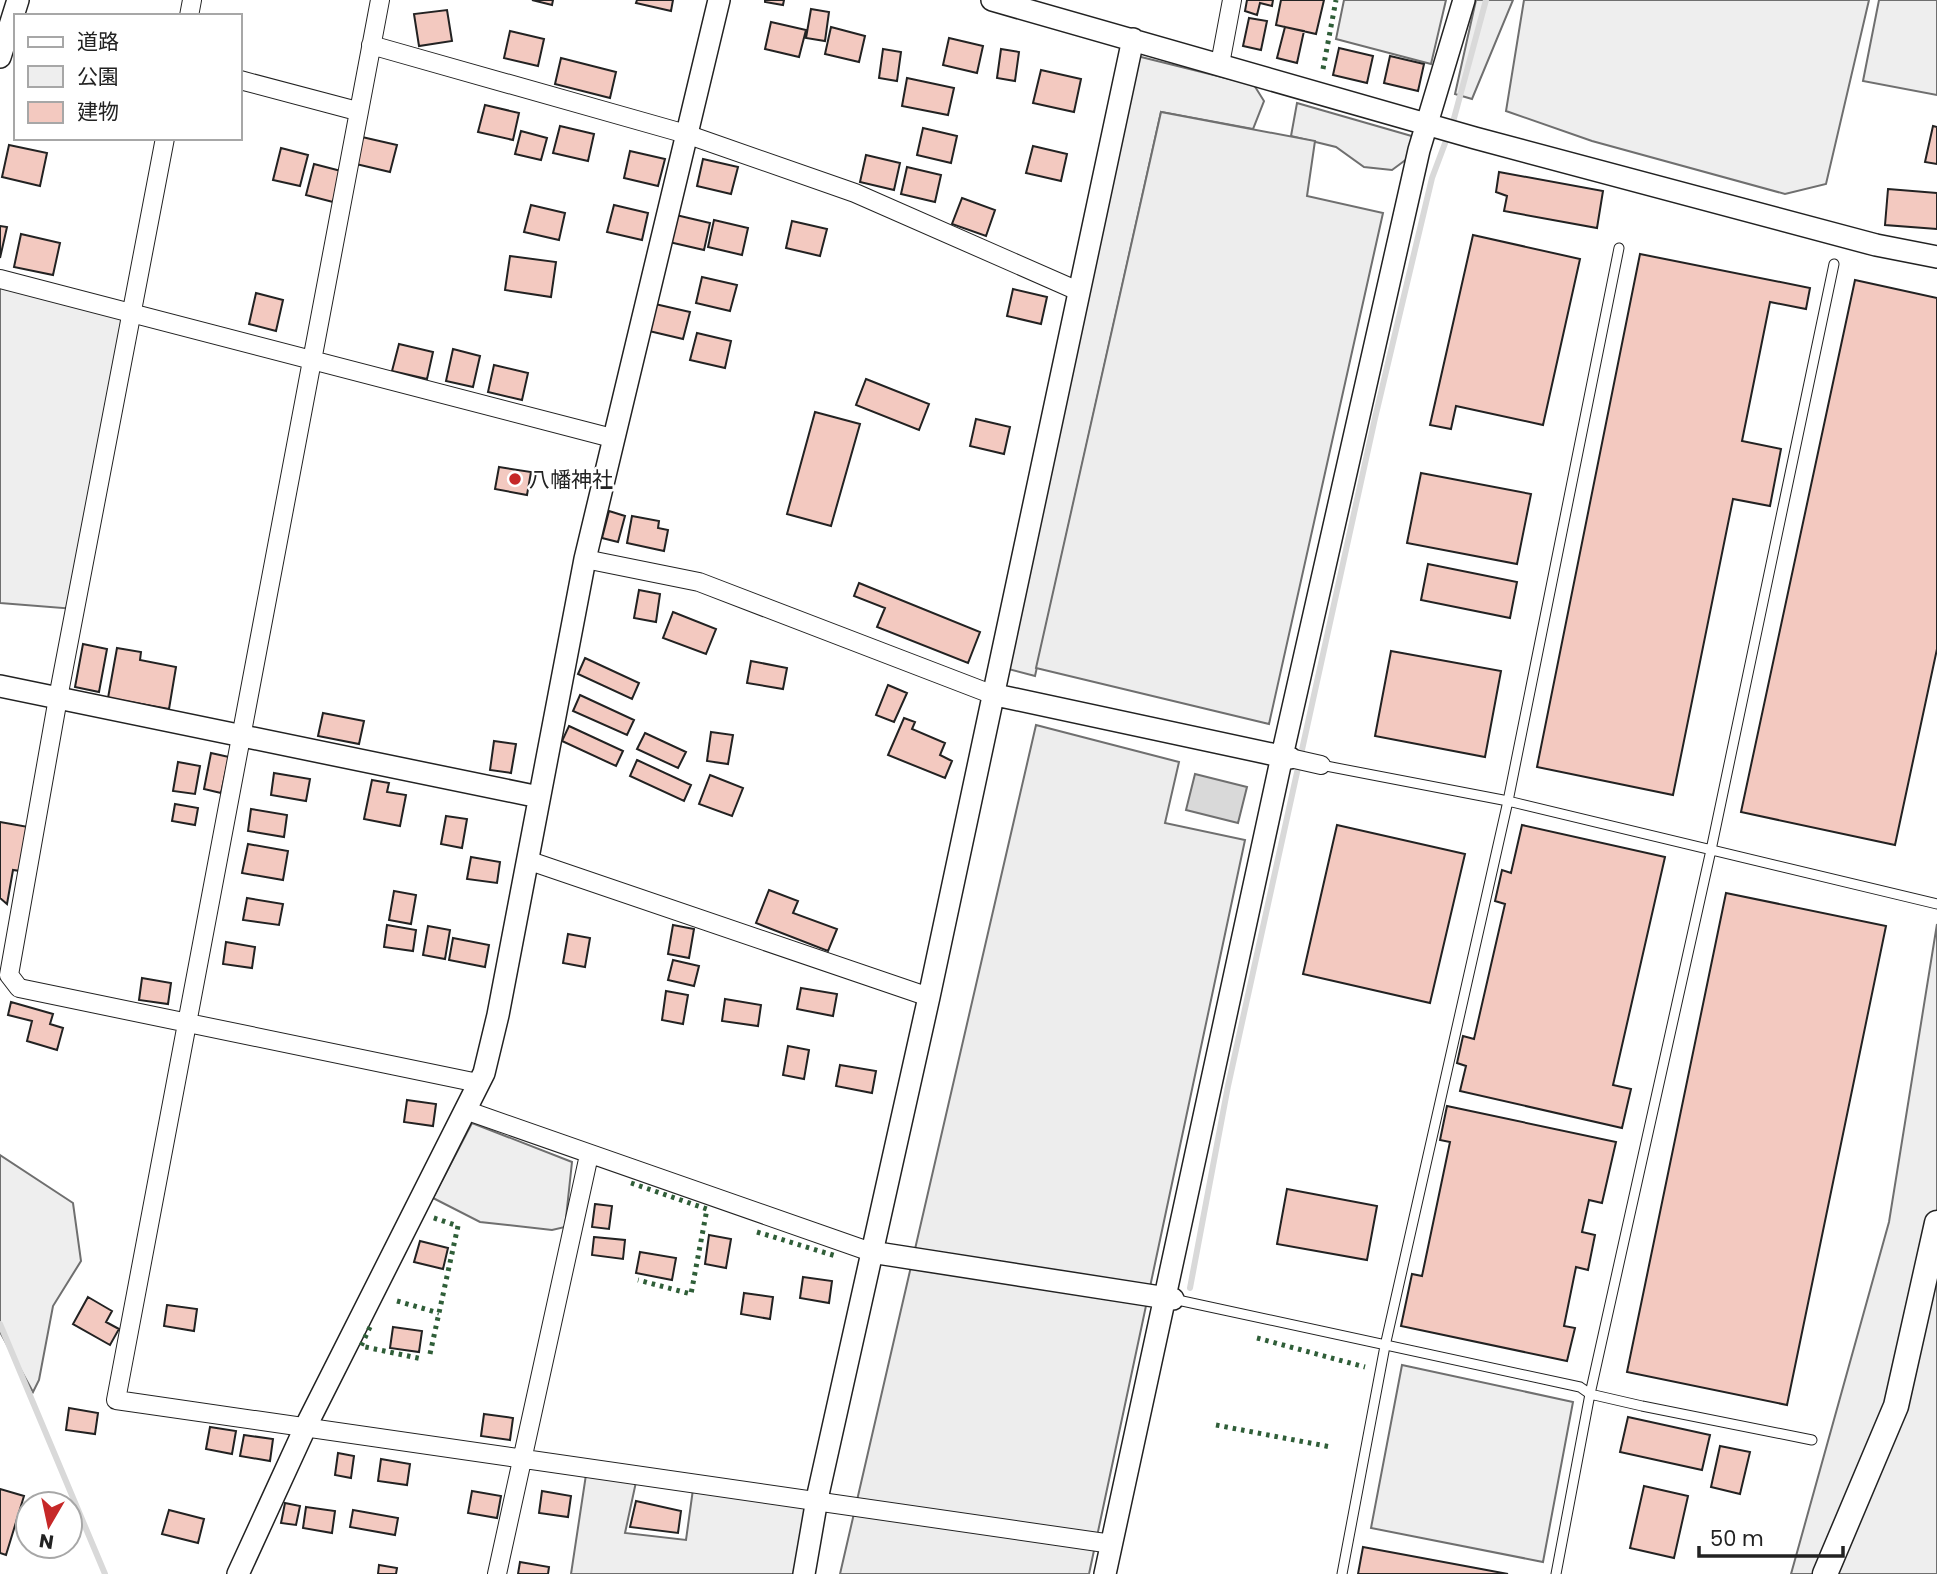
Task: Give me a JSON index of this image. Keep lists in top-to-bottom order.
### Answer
{
  "places": ["八幡神社"],
  "legend": ["道路", "公園", "建物"],
  "scale_bar": "50 m",
  "north": "bottom"
}
